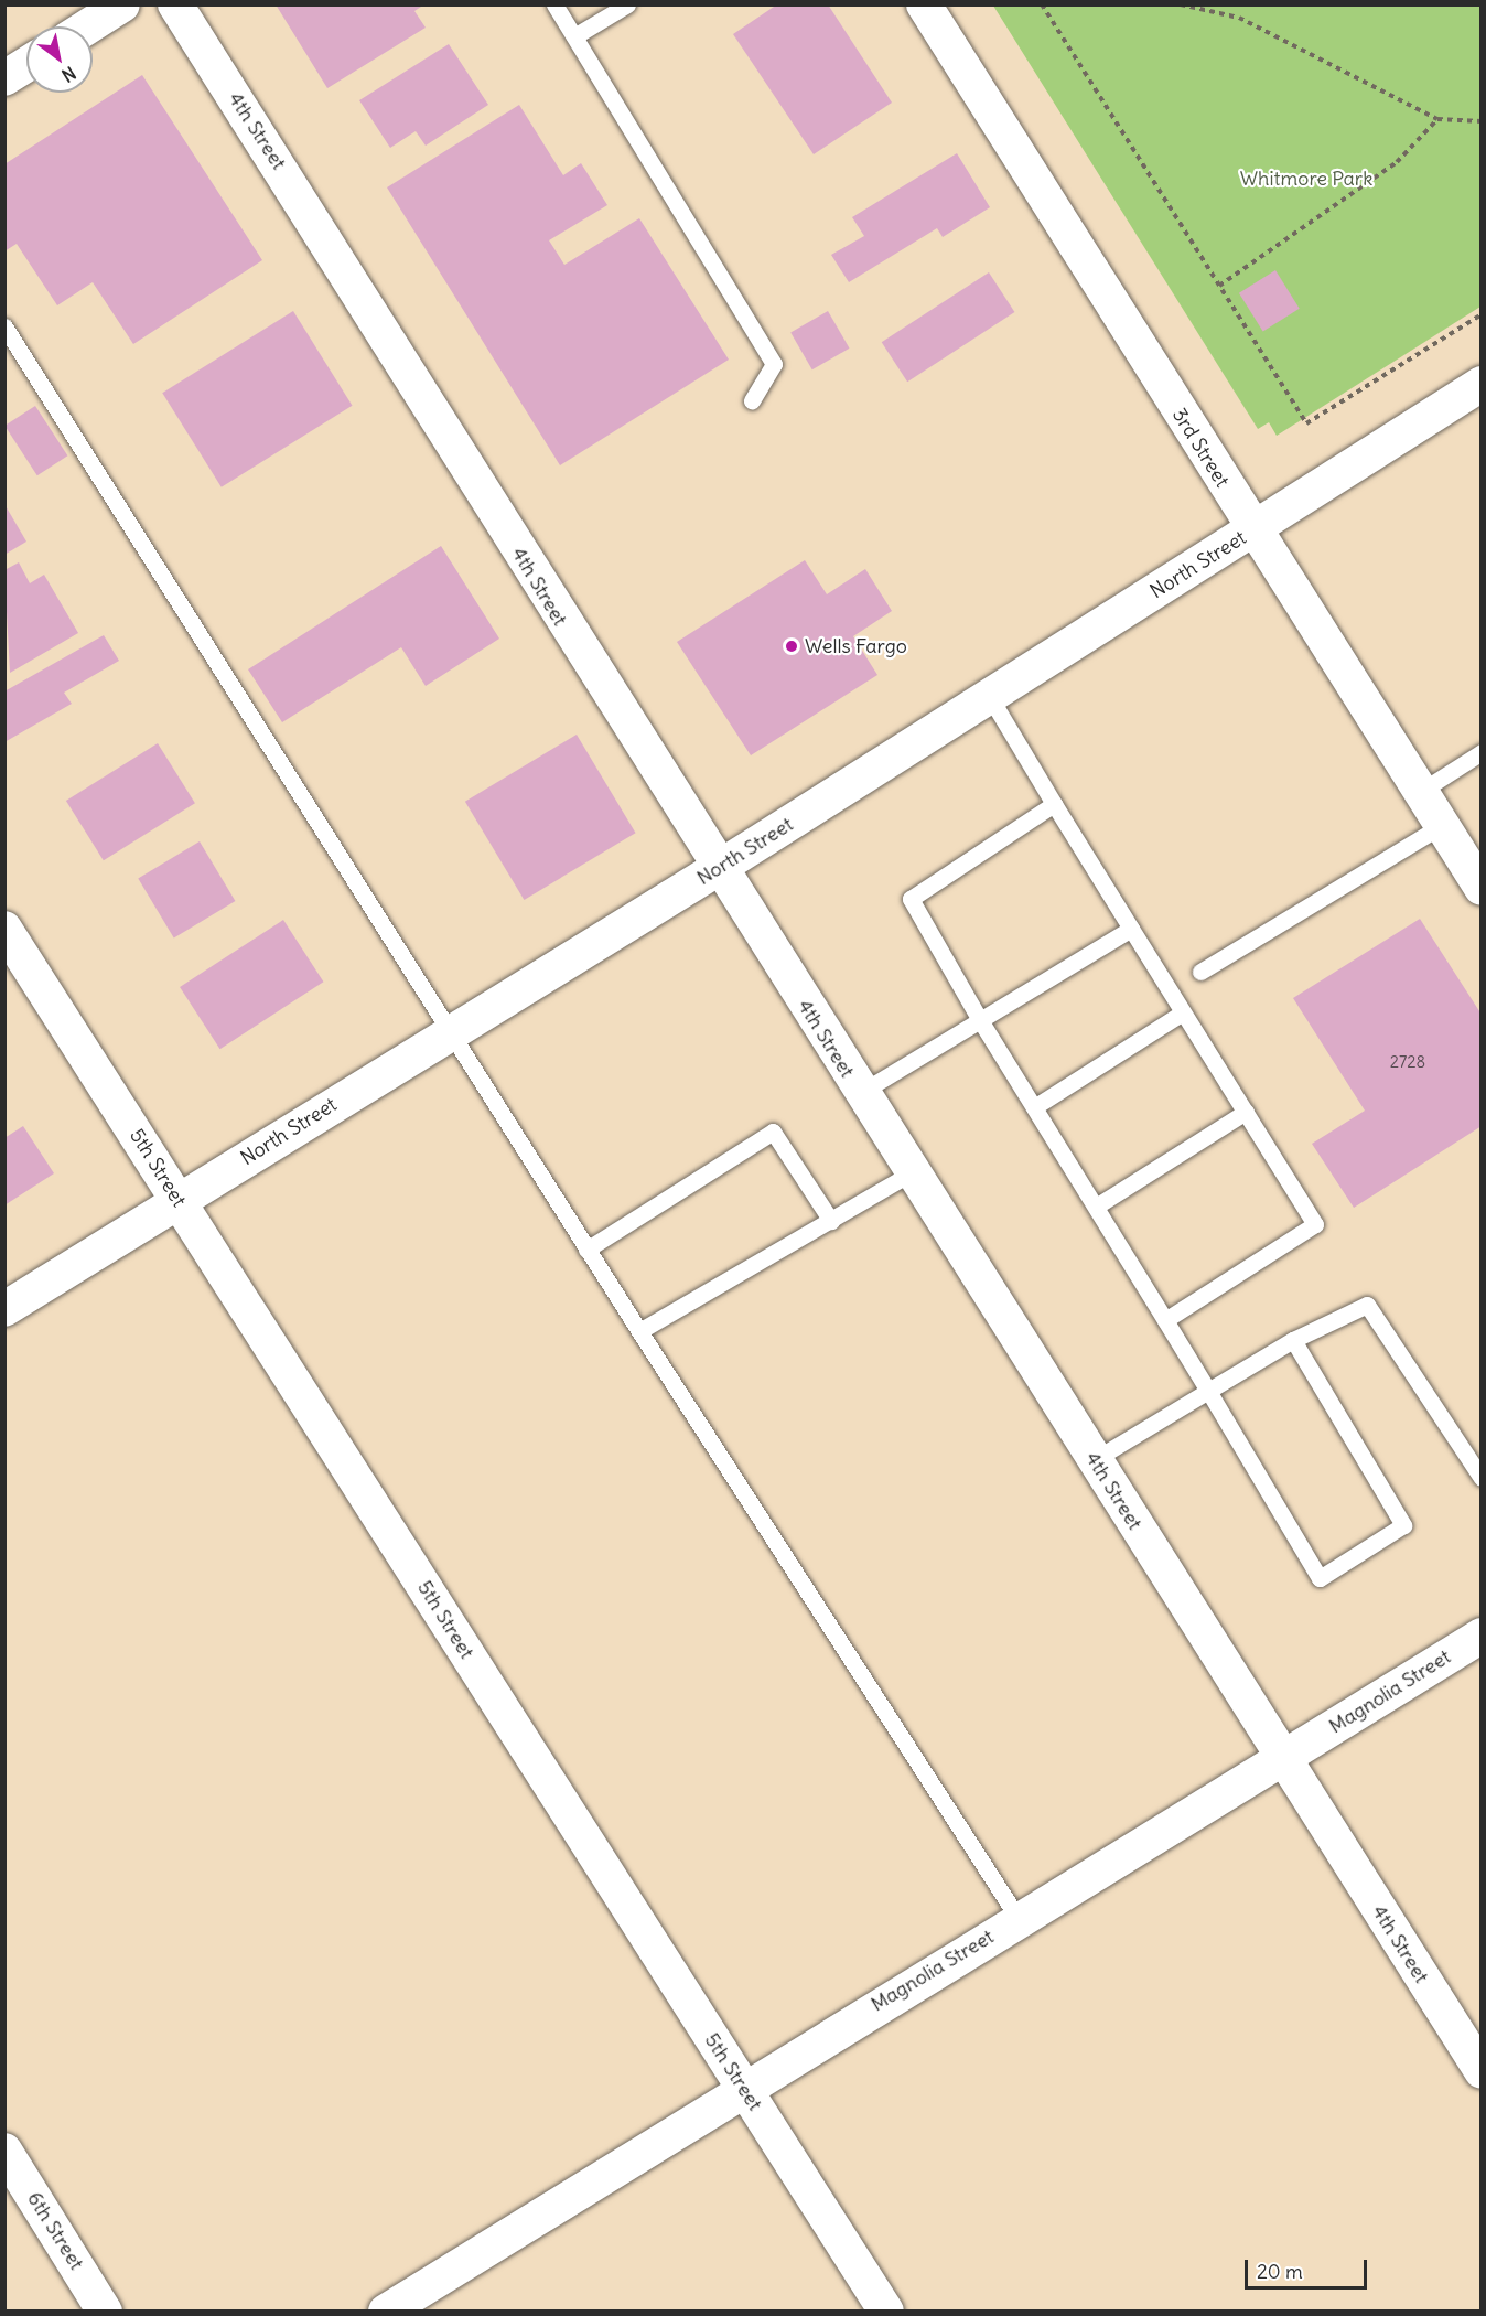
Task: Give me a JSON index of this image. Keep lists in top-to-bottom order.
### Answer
{
  "streets": {
    "street": [
      "4th Street",
      "3rd Street",
      "North Street",
      "5th Street",
      "Magnolia Street",
      "6th Street"
    ]
  },
  "crossings": [
    ["4th Street", "North Street"],
    ["4th Street", "Magnolia Street"],
    ["3rd Street", "North Street"],
    ["North Street", "5th Street"],
    ["5th Street", "Magnolia Street"]
  ],
  "parks": ["Whitmore Park"],
  "places": ["Wells Fargo"],
  "house_numbers": ["2728"],
  "scale_bar": "20 m",
  "north": "bottom right"
}
